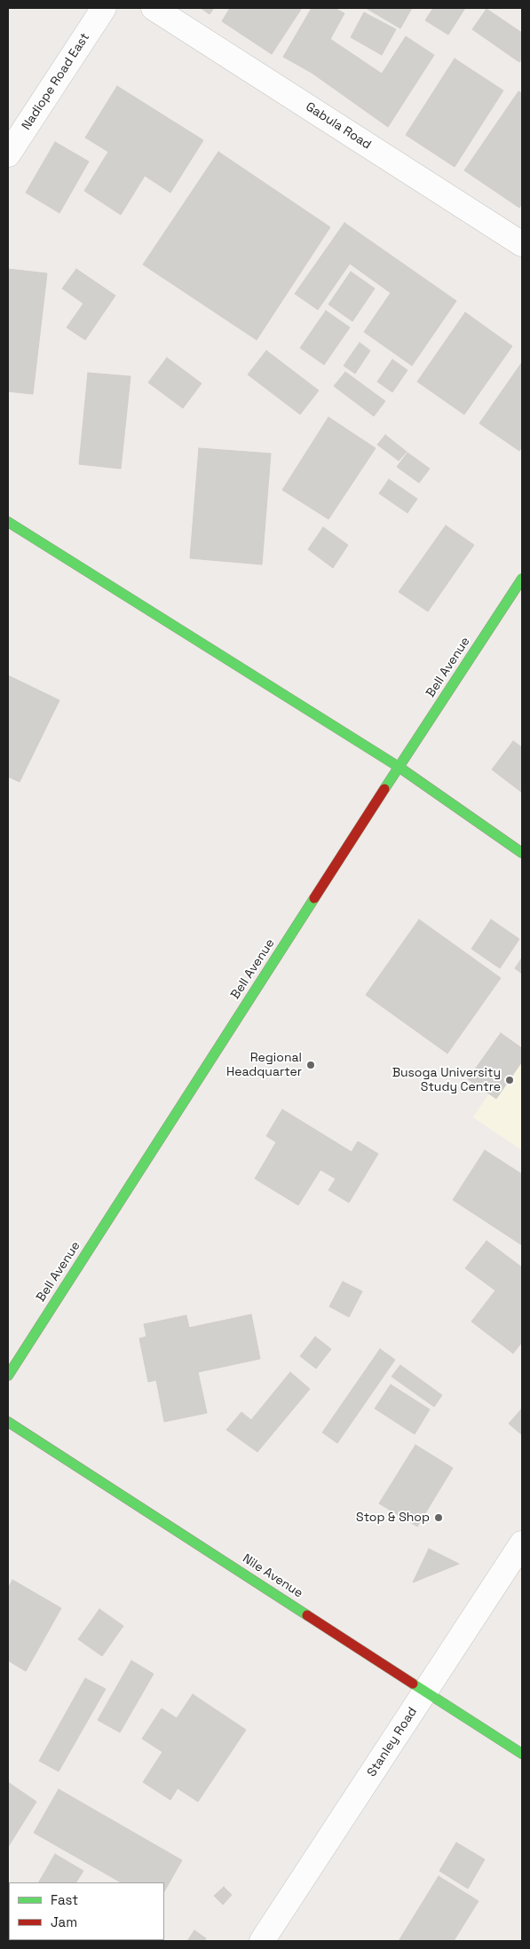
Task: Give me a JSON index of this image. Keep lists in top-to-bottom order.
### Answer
{
  "streets": {
    "street": [
      "Nadiope Road East",
      "Gabula Road",
      "Bell Avenue",
      "Nile Avenue",
      "Stanley Road"
    ]
  },
  "crossings": [
    ["Nile Avenue", "Stanley Road"]
  ],
  "places": ["Regional Headquarter", "Busoga University Study Centre", "Stop & Shop"],
  "legend": ["Fast", "Jam"]
}
